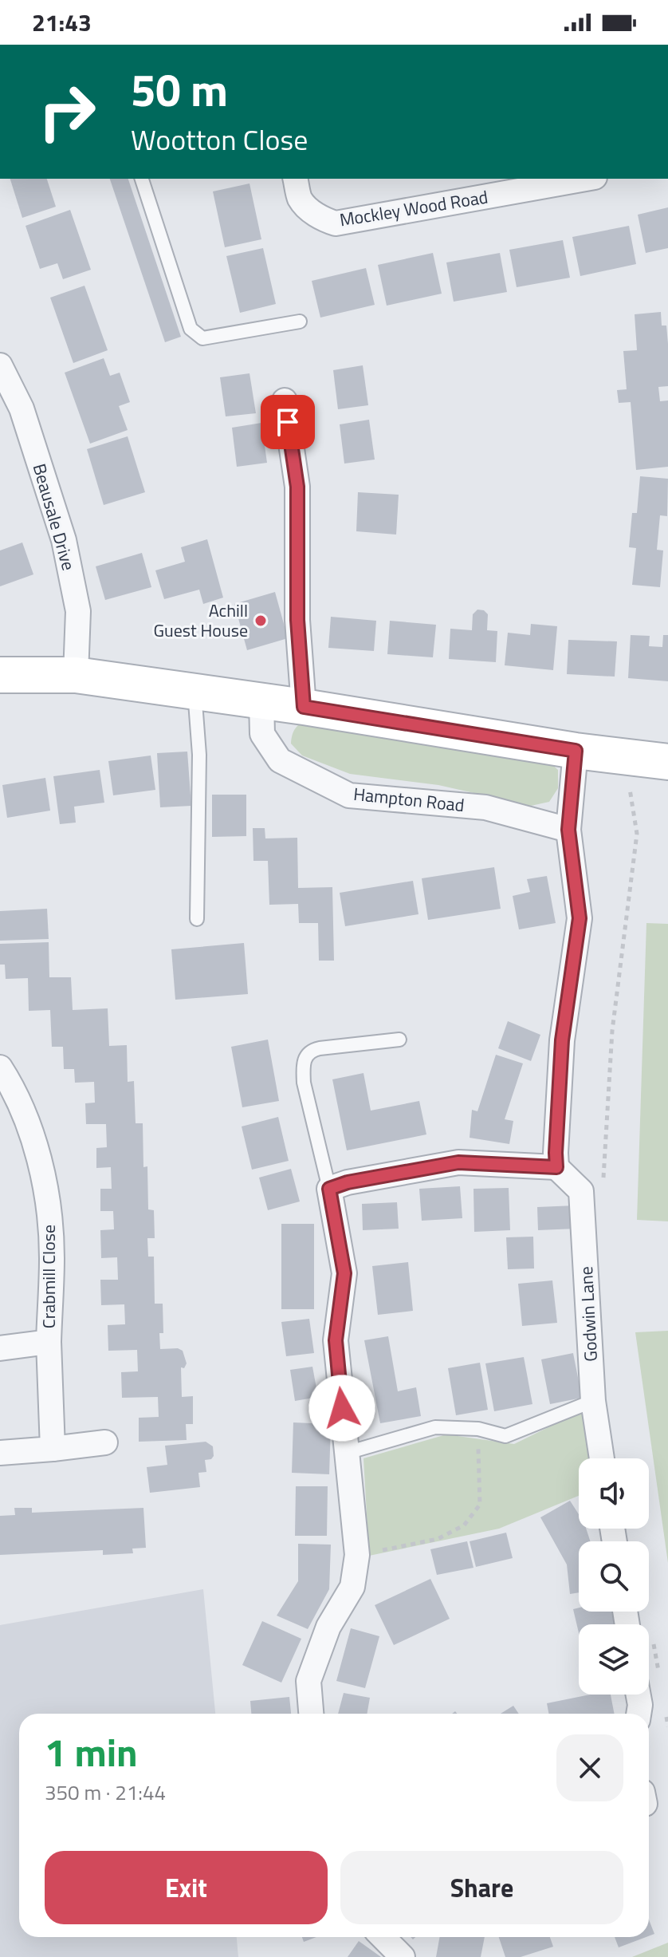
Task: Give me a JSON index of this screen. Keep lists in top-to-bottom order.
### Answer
{
  "streets": {
    "street": [
      "Mockley Wood Road",
      "Beausale Drive",
      "Hampton Road",
      "Crabmill Close",
      "Godwin Lane"
    ]
  },
  "places": ["Achill Guest House"],
  "page": {
    "status": "21:43",
    "turn": ["50 m", "Wootton Close"],
    "heading": ["1 min", "350 m · 21:44"],
    "buttons": ["Exit", "Share"]
  }
}
